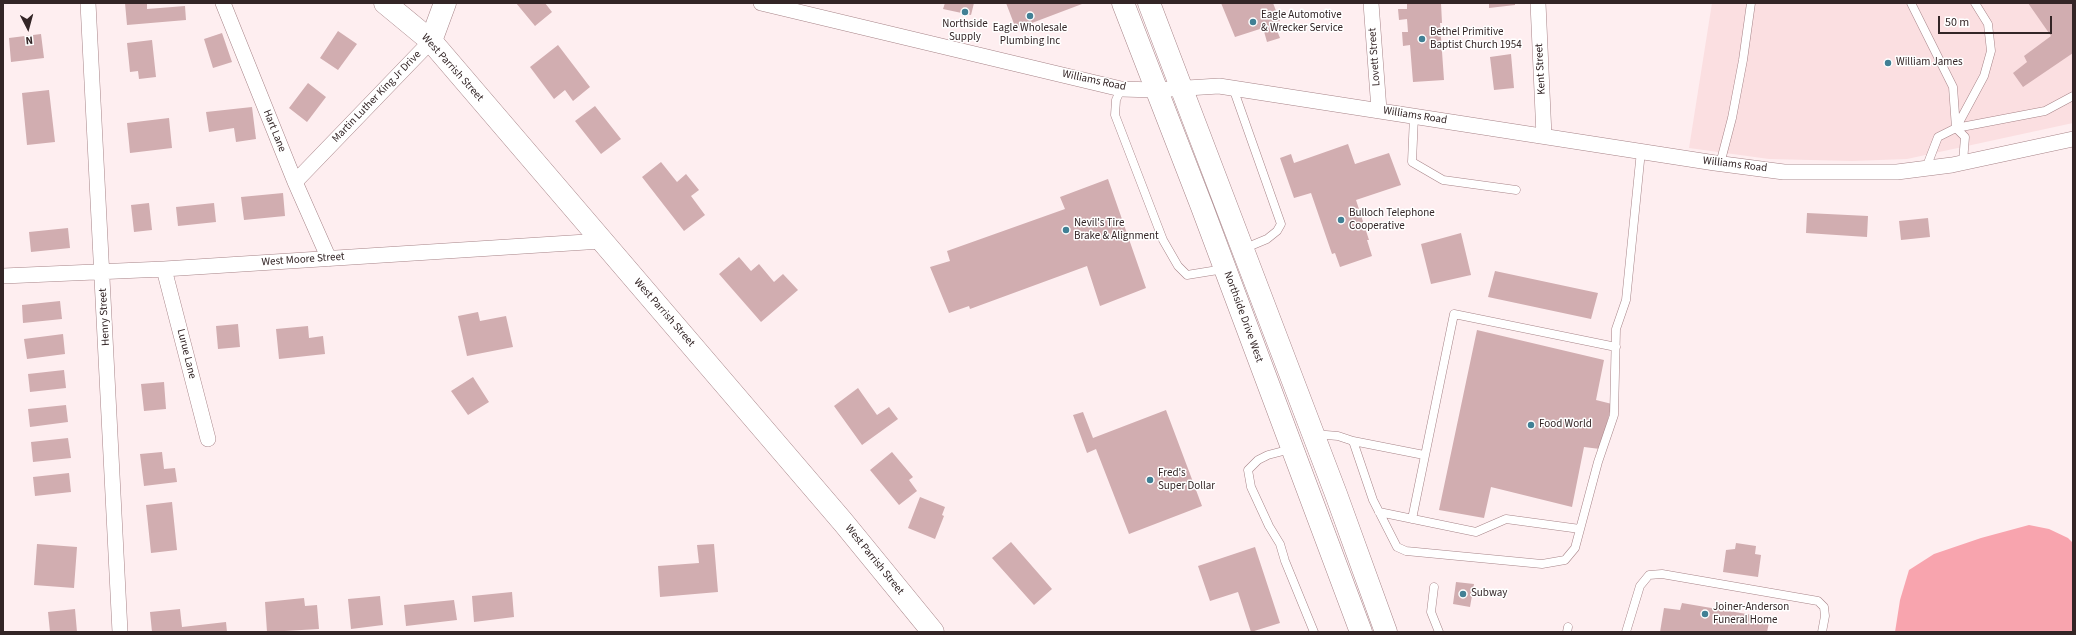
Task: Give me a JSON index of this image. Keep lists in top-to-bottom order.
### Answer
{
  "streets": {
    "main road": ["West Parrish Street", "Martin Luther King Jr Drive", "Northside Drive West"],
    "street": [
      "Lovett Street",
      "Kent Street",
      "Williams Road",
      "Hart Lane",
      "West Moore Street",
      "Henry Street",
      "Lurue Lane"
    ]
  },
  "crossings": [
    ["Lovett Street", "Williams Road"],
    ["West Parrish Street", "Martin Luther King Jr Drive"],
    ["West Parrish Street", "West Moore Street"],
    ["Kent Street", "Williams Road"],
    ["Williams Road", "Northside Drive West"],
    ["Martin Luther King Jr Drive", "Hart Lane"],
    ["Hart Lane", "West Moore Street"],
    ["West Moore Street", "Henry Street"],
    ["West Moore Street", "Lurue Lane"]
  ],
  "places": [
    "Northside Supply",
    "Eagle Wholesale Plumbing Inc",
    "Eagle Automotive & Wrecker Service",
    "Bethel Primitive Baptist Church 1954",
    "William James",
    "Bulloch Telephone Cooperative",
    "Nevil's Tire Brake & Alignment",
    "Food World",
    "Fred's Super Dollar",
    "Subway",
    "Joiner-Anderson Funeral Home"
  ],
  "scale_bar": "50 m",
  "north": "bottom"
}
